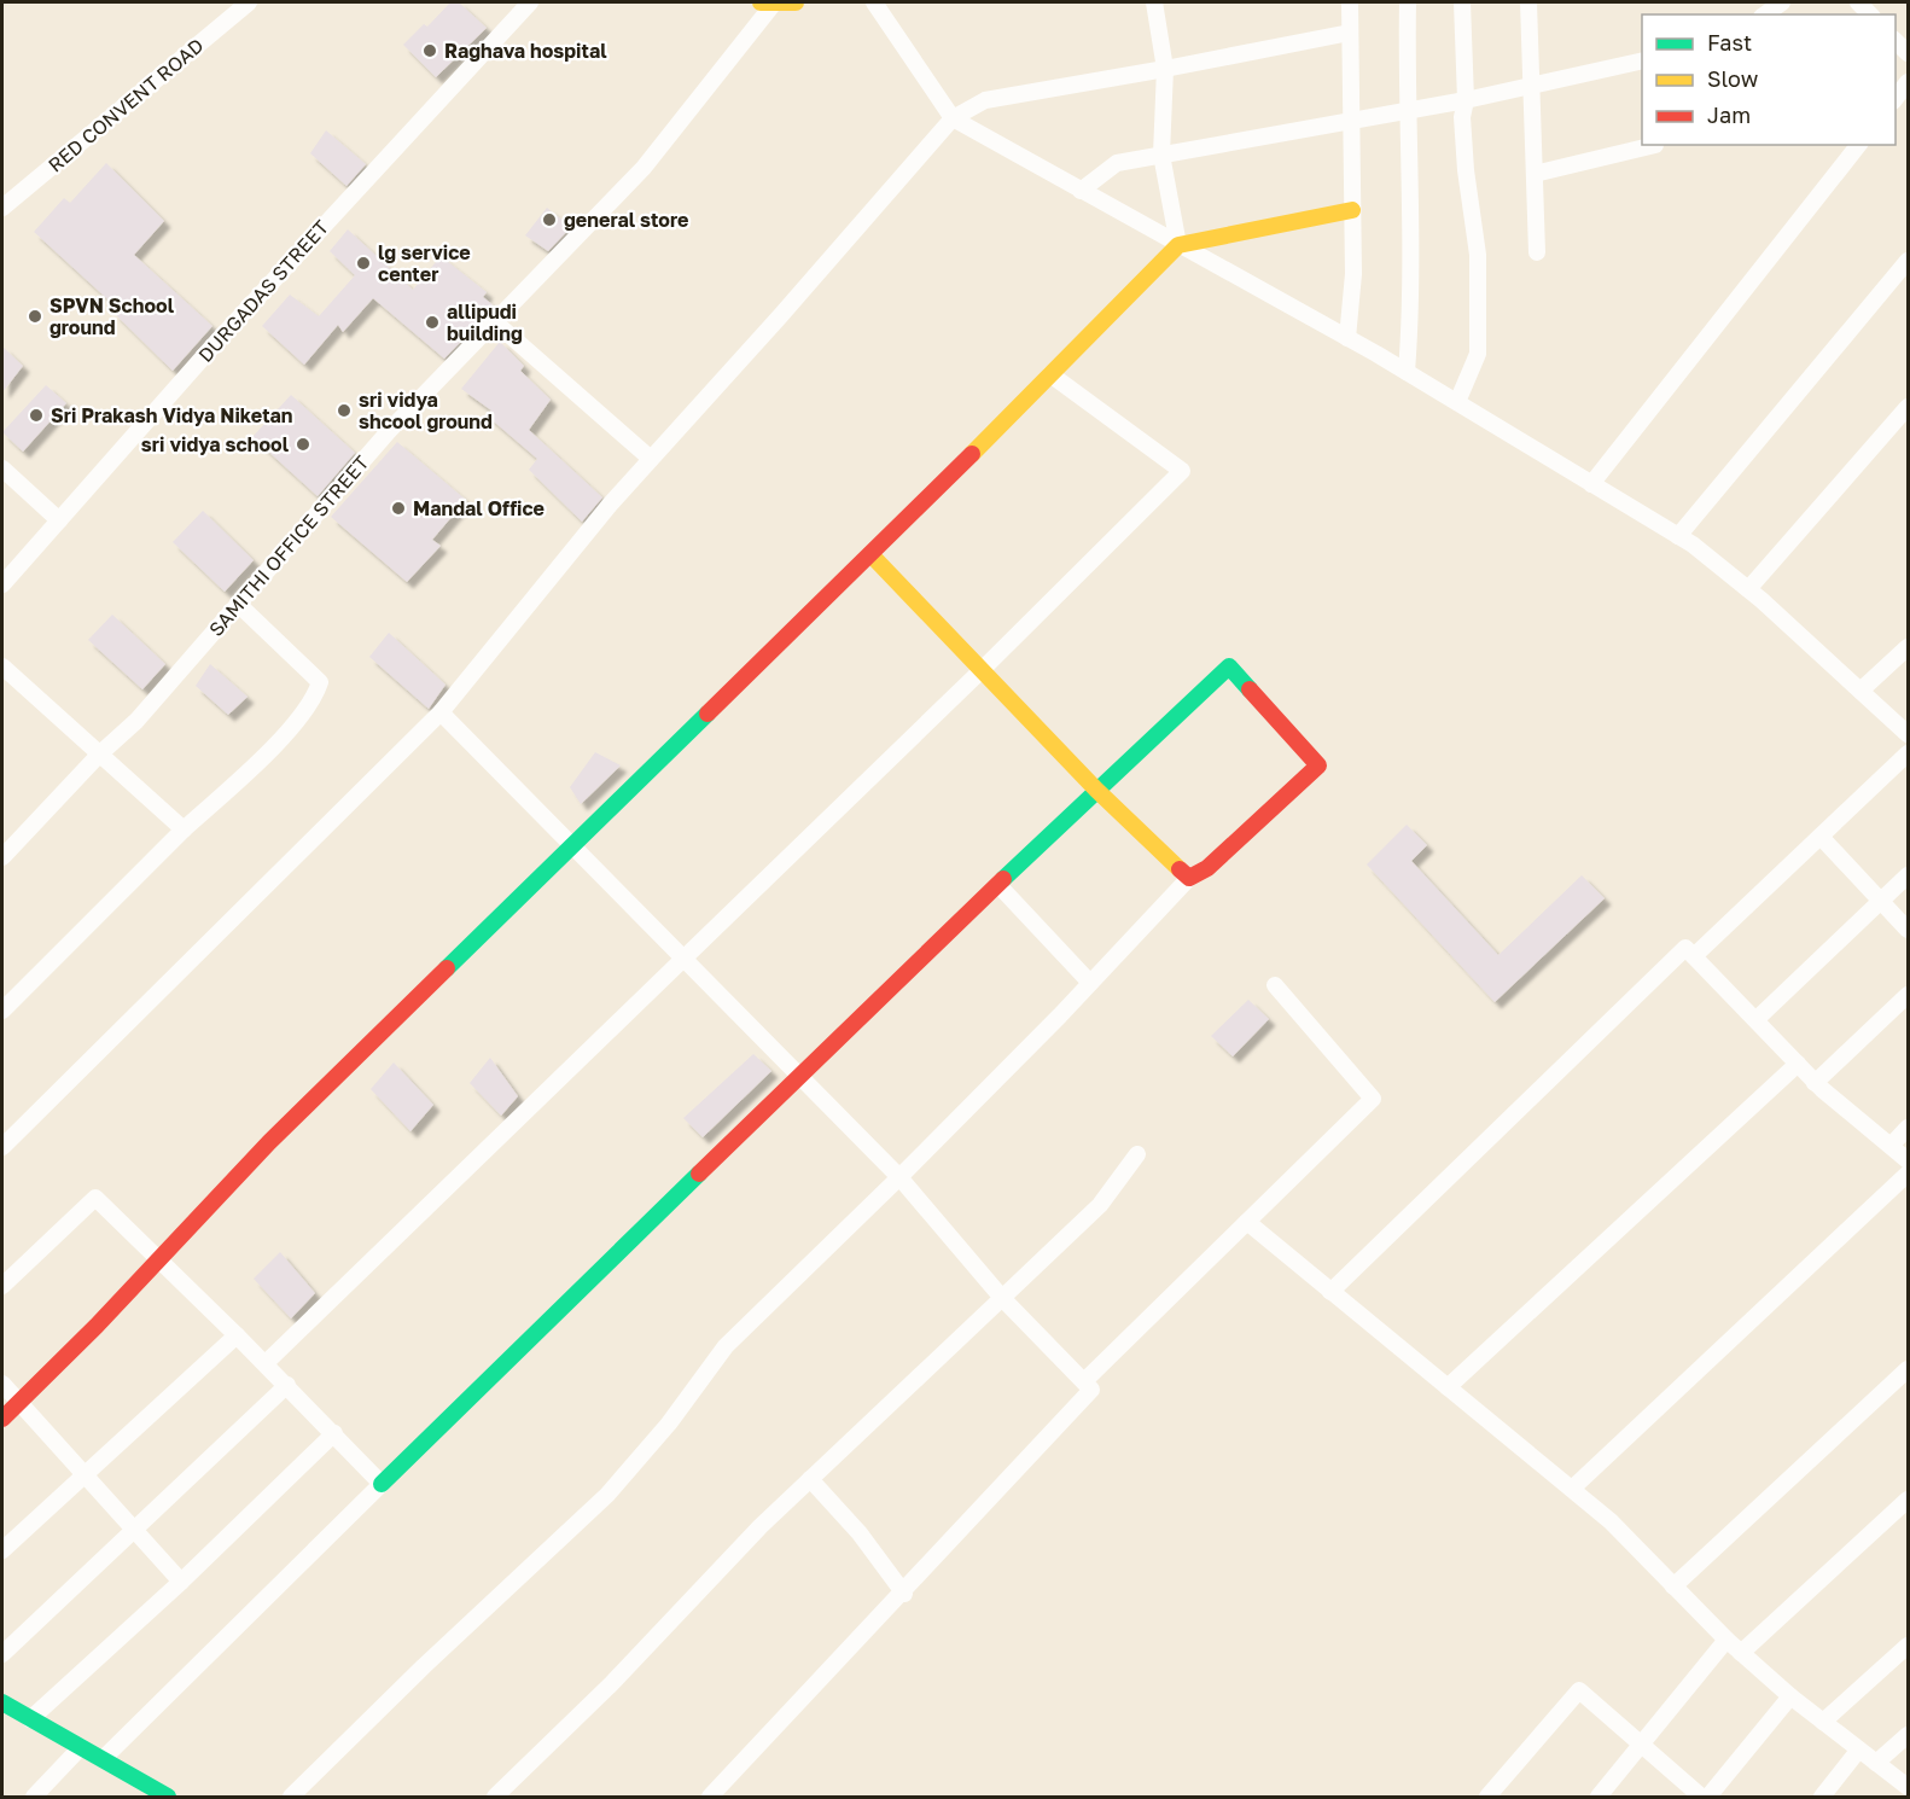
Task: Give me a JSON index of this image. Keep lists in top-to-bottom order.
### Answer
{
  "streets": {
    "street": ["RED CONVENT ROAD", "DURGADAS STREET", "SAMITHI OFFICE STREET"]
  },
  "places": [
    "Raghava hospital",
    "general store",
    "lg service center",
    "SPVN School ground",
    "allipudi building",
    "sri vidya shcool ground",
    "Sri Prakash Vidya Niketan",
    "sri vidya school",
    "Mandal Office"
  ],
  "legend": ["Fast", "Slow", "Jam"]
}
